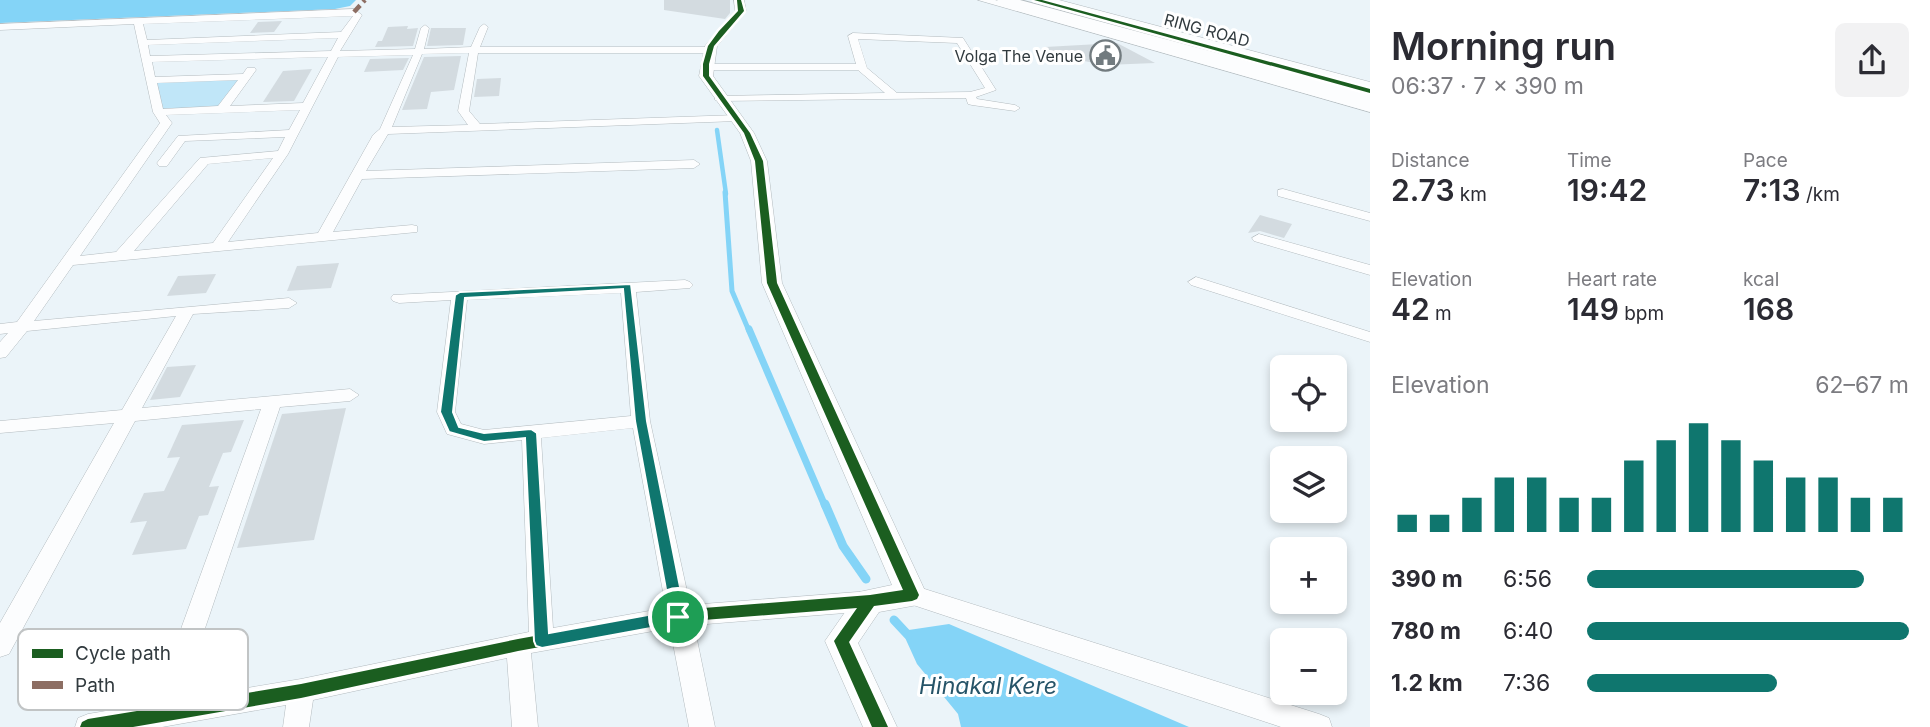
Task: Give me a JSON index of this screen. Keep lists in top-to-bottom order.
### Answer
{
  "streets": {
    "highway": ["RING ROAD"]
  },
  "water": ["Hinakal Kere"],
  "places": {
    "public building": ["Volga The Venue"]
  },
  "legend": ["Cycle path", "Path"],
  "page": {
    "heading": ["Morning run", "06:37 · 7 × 390 m"],
    "stats": [
      ["Distance", "2.73 km"],
      ["Time", "19:42"],
      ["Pace", "7:13 /km"],
      ["Elevation", "42 m"],
      ["Heart rate", "149 bpm"],
      ["kcal", "168"]
    ],
    "map_buttons": ["+", "−"],
    "chart": ["Elevation", "62–67 m"],
    "list": [
      {
        "name": "390 m",
        "note": "6:56"
      },
      {
        "name": "780 m",
        "note": "6:40"
      },
      {
        "name": "1.2 km",
        "note": "7:36"
      }
    ]
  }
}
